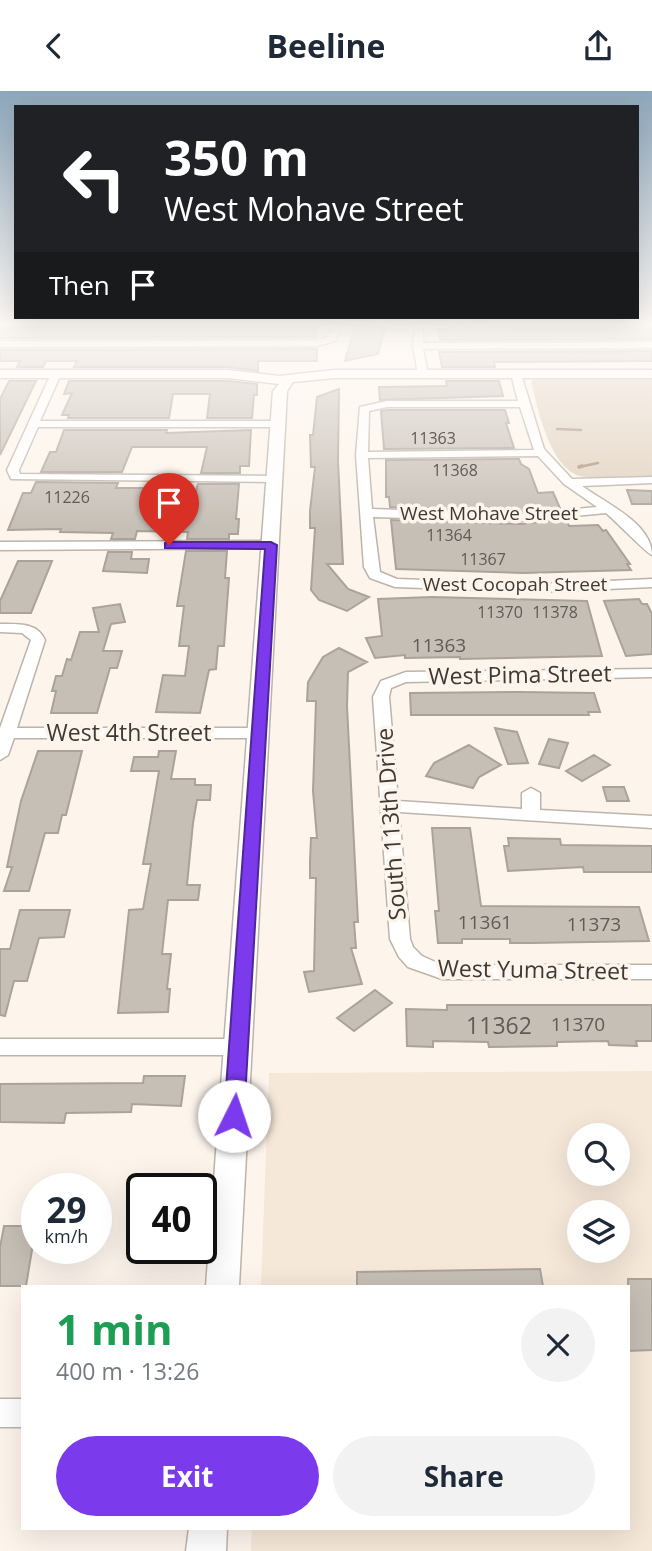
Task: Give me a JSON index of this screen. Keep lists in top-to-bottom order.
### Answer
{
  "streets": {
    "street": [
      "West Mohave Street",
      "West Cocopah Street",
      "West Pima Street",
      "West 4th Street",
      "South 113th Drive",
      "West Yuma Street"
    ]
  },
  "crossings": [
    ["West Mohave Street", "West Cocopah Street"],
    ["West Pima Street", "South 113th Drive"],
    ["South 113th Drive", "West Yuma Street"]
  ],
  "house_numbers": [
    "11363",
    "11368",
    "11226",
    "11364",
    "11367",
    "11370",
    "11378",
    "11363",
    "11361",
    "11373",
    "11370",
    "11362"
  ],
  "page": {
    "header": "Beeline",
    "turn": ["350 m", "West Mohave Street"],
    "then": "Then",
    "speed": "29 km/h",
    "limit": "40",
    "heading": ["1 min", "400 m · 13:26"],
    "buttons": ["Exit", "Share"]
  }
}
